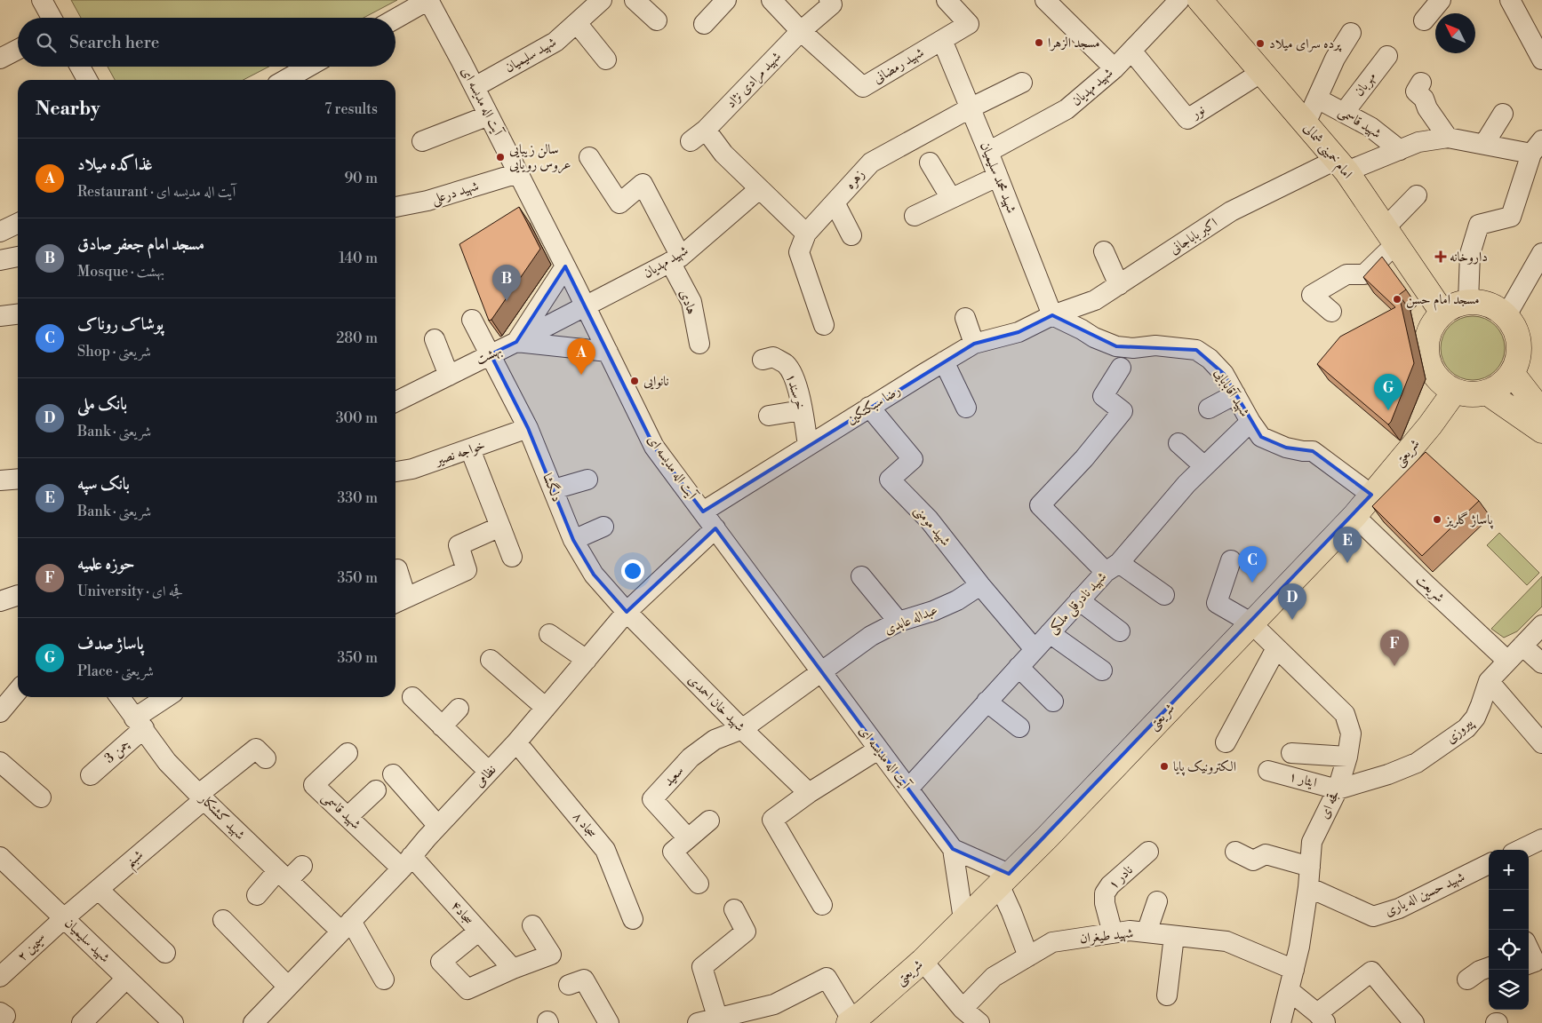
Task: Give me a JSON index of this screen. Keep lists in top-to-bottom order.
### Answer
{
  "streets": {
    "main road": ["امام خمینی شمالی", "شریعتی"],
    "street": [
      "شهید سلیمیان",
      "شهید رمضانی",
      "شهید مرادی نژاد",
      "مهربان",
      "شهید مهدیان",
      "آیت اله مدیسه ای",
      "نور",
      "شهید قاسمی",
      "شهید محمد سلیمیان",
      "زهره",
      "شهید درعلی",
      "اکبر باباجانی",
      "هادی",
      "بهشت",
      "خرسند۱",
      "شهید آقابابایی",
      "رضا سبکتکین",
      "خواجه نصیر",
      "دلگشا",
      "شهید مومنی",
      "شریعت",
      "شهید نادرقلی ملکی",
      "عبداله عابدی",
      "شهید خان احمدی",
      "پیروزی",
      "چمن 3",
      "نظامی",
      "سعید",
      "ایثار ۱",
      "قجه ای",
      "شهید کشتکار",
      "سجاد ۸",
      "شبنم",
      "نادر ۱",
      "شهید حسین اله یاری",
      "سجاد۴",
      "شهید طیغران",
      "سیمین ۲"
    ]
  },
  "crossings": [
    ["شهید سلیمیان", "آیت اله مدیسه ای"],
    ["شهید سلیمیان", "شبنم"],
    ["شهید سلیمیان", "سیمین ۲"],
    ["شهید رمضانی", "شهید مرادی نژاد"],
    ["شهید رمضانی", "شهید محمد سلیمیان"],
    ["شهید مرادی نژاد", "شهید مهدیان"],
    ["مهربان", "شهید قاسمی"],
    ["شهید مهدیان", "آیت اله مدیسه ای"],
    ["شهید مهدیان", "نور"],
    ["شهید مهدیان", "شهید محمد سلیمیان"],
    ["شهید مهدیان", "هادی"],
    ["شهید مهدیان", "بهشت"],
    ["آیت اله مدیسه ای", "شهید درعلی"],
    ["آیت اله مدیسه ای", "بهشت"],
    ["آیت اله مدیسه ای", "رضا سبکتکین"],
    ["آیت اله مدیسه ای", "شهید نادرقلی ملکی"],
    ["آیت اله مدیسه ای", "عبداله عابدی"],
    ["آیت اله مدیسه ای", "نظامی"],
    ["نور", "امام خمینی شمالی"],
    ["شهید قاسمی", "اکبر باباجانی"],
    ["شهید قاسمی", "نظامی"],
    ["شهید قاسمی", "سجاد۴"],
    ["امام خمینی شمالی", "اکبر باباجانی"],
    ["امام خمینی شمالی", "شریعتی"],
    ["شهید محمد سلیمیان", "زهره"],
    ["شهید محمد سلیمیان", "اکبر باباجانی"],
    ["شهید محمد سلیمیان", "شهید آقابابایی"],
    ["شهید محمد سلیمیان", "رضا سبکتکین"],
    ["اکبر باباجانی", "شهید آقابابایی"],
    ["اکبر باباجانی", "رضا سبکتکین"],
    ["بهشت", "دلگشا"],
    ["خرسند۱", "رضا سبکتکین"],
    ["شهید آقابابایی", "رضا سبکتکین"],
    ["شهید آقابابایی", "شریعتی"],
    ["شهید آقابابایی", "شهید نادرقلی ملکی"],
    ["رضا سبکتکین", "شهید مومنی"],
    ["خواجه نصیر", "دلگشا"],
    ["شریعتی", "شریعت"],
    ["شریعتی", "قجه ای"],
    ["دلگشا", "شهید خان احمدی"],
    ["دلگشا", "نظامی"],
    ["شهید مومنی", "شهید نادرقلی ملکی"],
    ["شهید مومنی", "عبداله عابدی"],
    ["شریعت", "پیروزی"],
    ["عبداله عابدی", "شهید خان احمدی"],
    ["عبداله عابدی", "سعید"],
    ["شهید خان احمدی", "نظامی"],
    ["شهید خان احمدی", "سعید"],
    ["پیروزی", "ایثار ۱"],
    ["پیروزی", "قجه ای"],
    ["چمن 3", "شهید کشتکار"],
    ["نظامی", "شهید کشتکار"],
    ["نظامی", "سجاد ۸"],
    ["نظامی", "سجاد۴"],
    ["ایثار ۱", "قجه ای"],
    ["قجه ای", "شهید حسین اله یاری"],
    ["قجه ای", "شهید طیغران"],
    ["شهید کشتکار", "شبنم"],
    ["شبنم", "سیمین ۲"],
    ["نادر ۱", "شهید طیغران"]
  ],
  "places": {
    "other": [
      "مسجد الزهرا",
      "پرده سرای میلاد",
      "سالن زیبایی عروس رویایی",
      "مسجد امام حسن",
      "نانوایی",
      "پاساژ گلریز",
      "الکترونیک پایا"
    ],
    "health": ["داروخانه"]
  },
  "north": "top left",
  "page": {
    "search": "Search here",
    "heading": ["Nearby", "7 results"],
    "list": [
      {
        "mark": "A",
        "name": "غذاکده میلاد",
        "note": "Restaurant · آیت اله مدیسه ای",
        "value": "90 m"
      },
      {
        "mark": "B",
        "name": "مسجد امام جعفر صادق",
        "note": "Mosque · بهشت",
        "value": "140 m"
      },
      {
        "mark": "C",
        "name": "پوشاک روناک",
        "note": "Shop · شریعتی",
        "value": "280 m"
      },
      {
        "mark": "D",
        "name": "بانک ملی",
        "note": "Bank · شریعتی",
        "value": "300 m"
      },
      {
        "mark": "E",
        "name": "بانک سپه",
        "note": "Bank · شریعتی",
        "value": "330 m"
      },
      {
        "mark": "F",
        "name": "حوزه علمیه",
        "note": "University · قجه ای",
        "value": "350 m"
      },
      {
        "mark": "G",
        "name": "پاساژ صدف",
        "note": "Place · شریعتی",
        "value": "350 m"
      }
    ],
    "pins": [
      "B",
      "A",
      "G",
      "E",
      "C",
      "D",
      "F"
    ],
    "map_buttons": ["+", "−"]
  }
}
